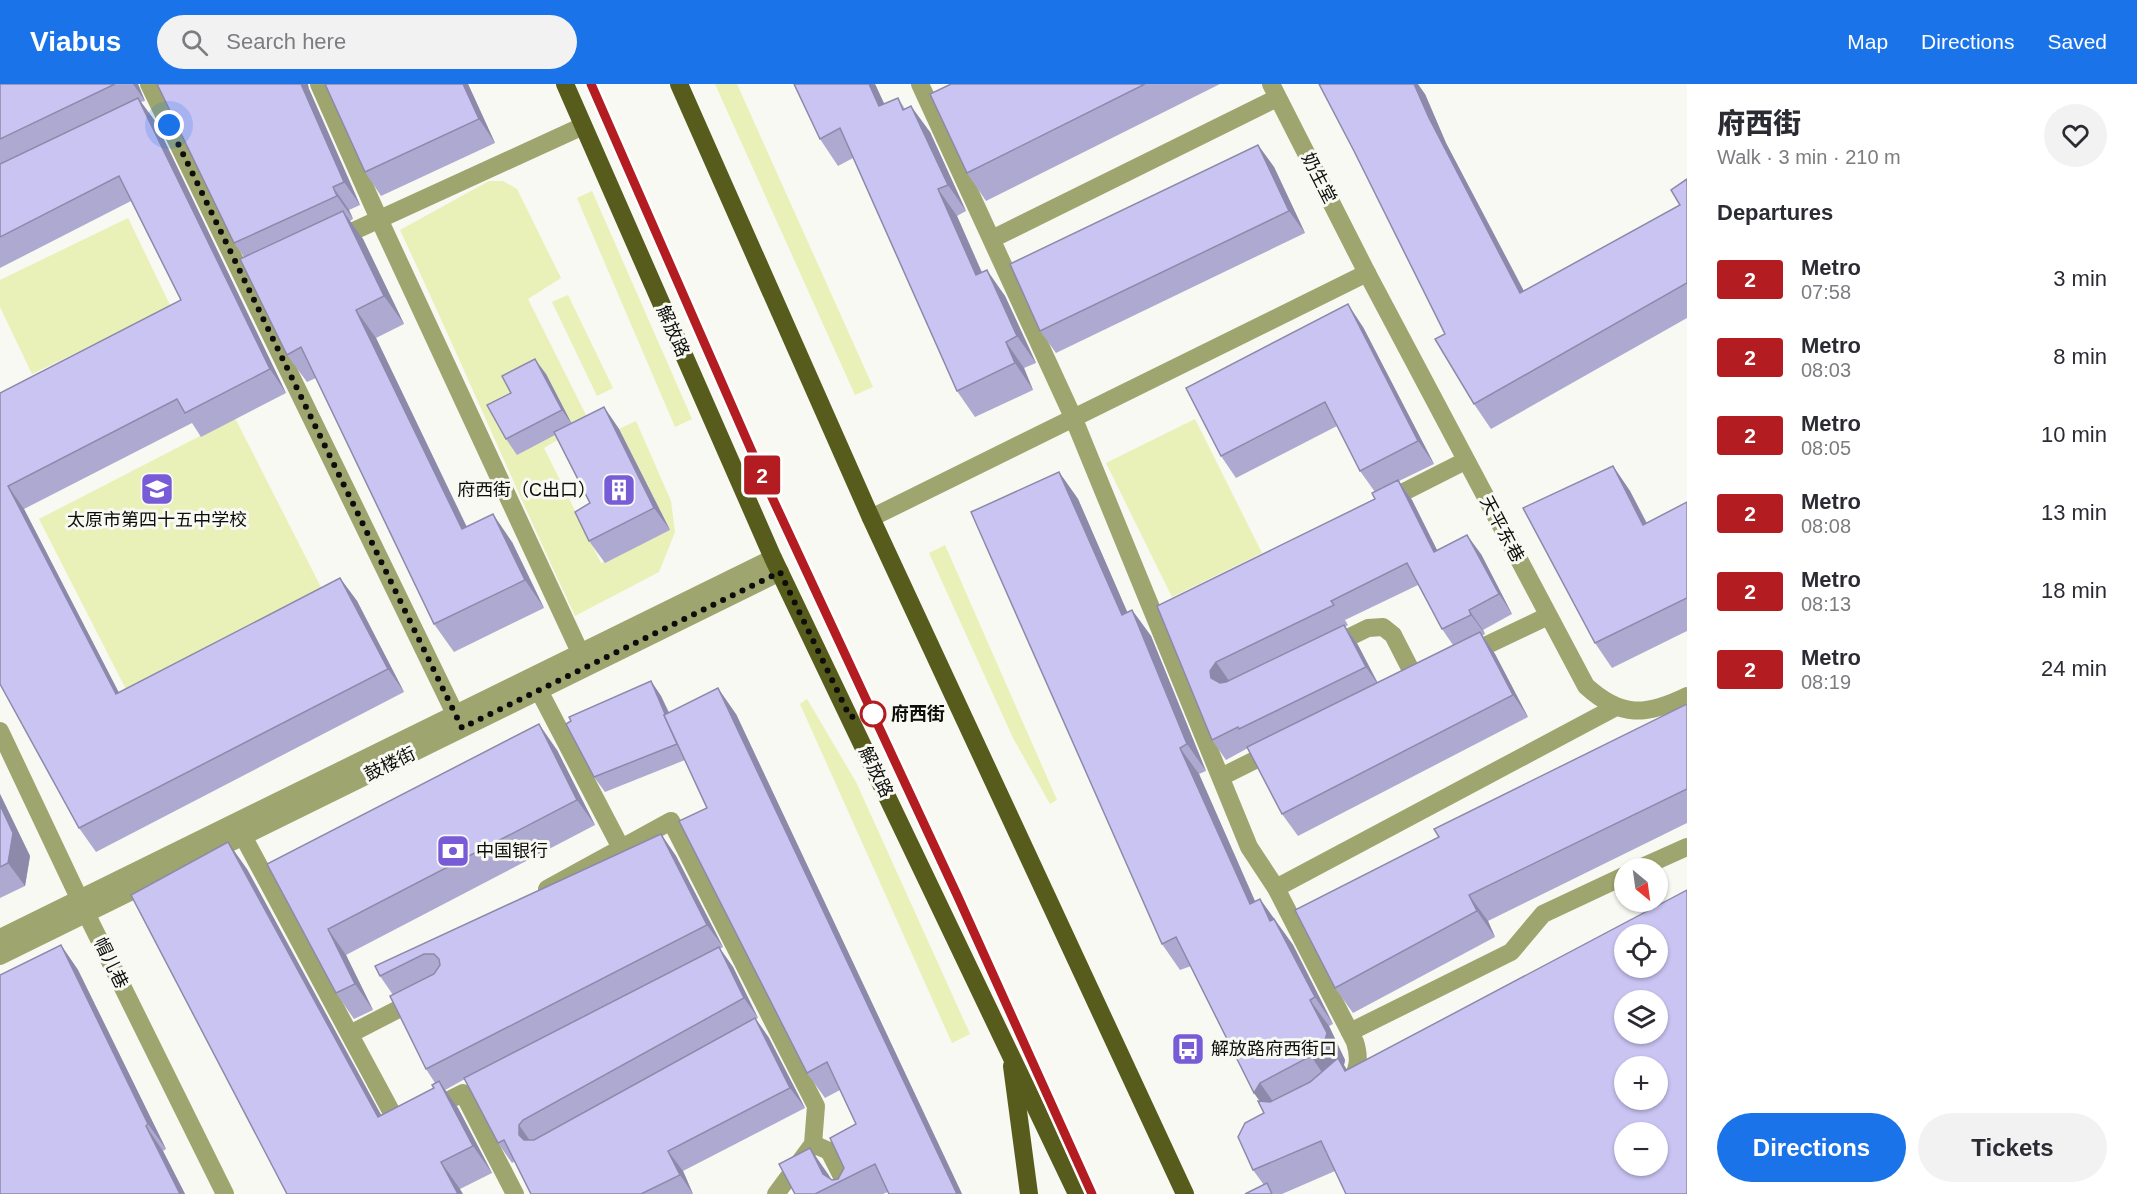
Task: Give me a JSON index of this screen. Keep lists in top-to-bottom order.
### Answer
{
  "streets": {
    "main road": ["解放路"],
    "street": [
      "奶生堂",
      "天平东巷",
      "鼓楼街",
      "帽儿巷"
    ]
  },
  "crossings": [
    ["奶生堂", "天平东巷"],
    ["解放路", "鼓楼街"],
    ["鼓楼街", "帽儿巷"]
  ],
  "places": {
    "school or university": ["太原市第四十五中学校"],
    "building": ["府西街（C出口）"],
    "other": ["府西街"],
    "bank": ["中国银行"],
    "bus stop": ["解放路府西街口"]
  },
  "lines": ["metro line 2"],
  "north": "bottom right",
  "page": {
    "header": "Viabus",
    "search": "Search here",
    "nav": ["Map", "Directions", "Saved"],
    "on_map": "2",
    "heading": [
      ["府西街", "Walk · 3 min · 210 m"],
      "Departures"
    ],
    "list": [
      {
        "mark": "2",
        "name": "Metro",
        "note": "07:58",
        "value": "3 min"
      },
      {
        "mark": "2",
        "name": "Metro",
        "note": "08:03",
        "value": "8 min"
      },
      {
        "mark": "2",
        "name": "Metro",
        "note": "08:05",
        "value": "10 min"
      },
      {
        "mark": "2",
        "name": "Metro",
        "note": "08:08",
        "value": "13 min"
      },
      {
        "mark": "2",
        "name": "Metro",
        "note": "08:13",
        "value": "18 min"
      },
      {
        "mark": "2",
        "name": "Metro",
        "note": "08:19",
        "value": "24 min"
      }
    ],
    "map_buttons": ["+", "−"],
    "buttons": ["Directions", "Tickets"]
  }
}
